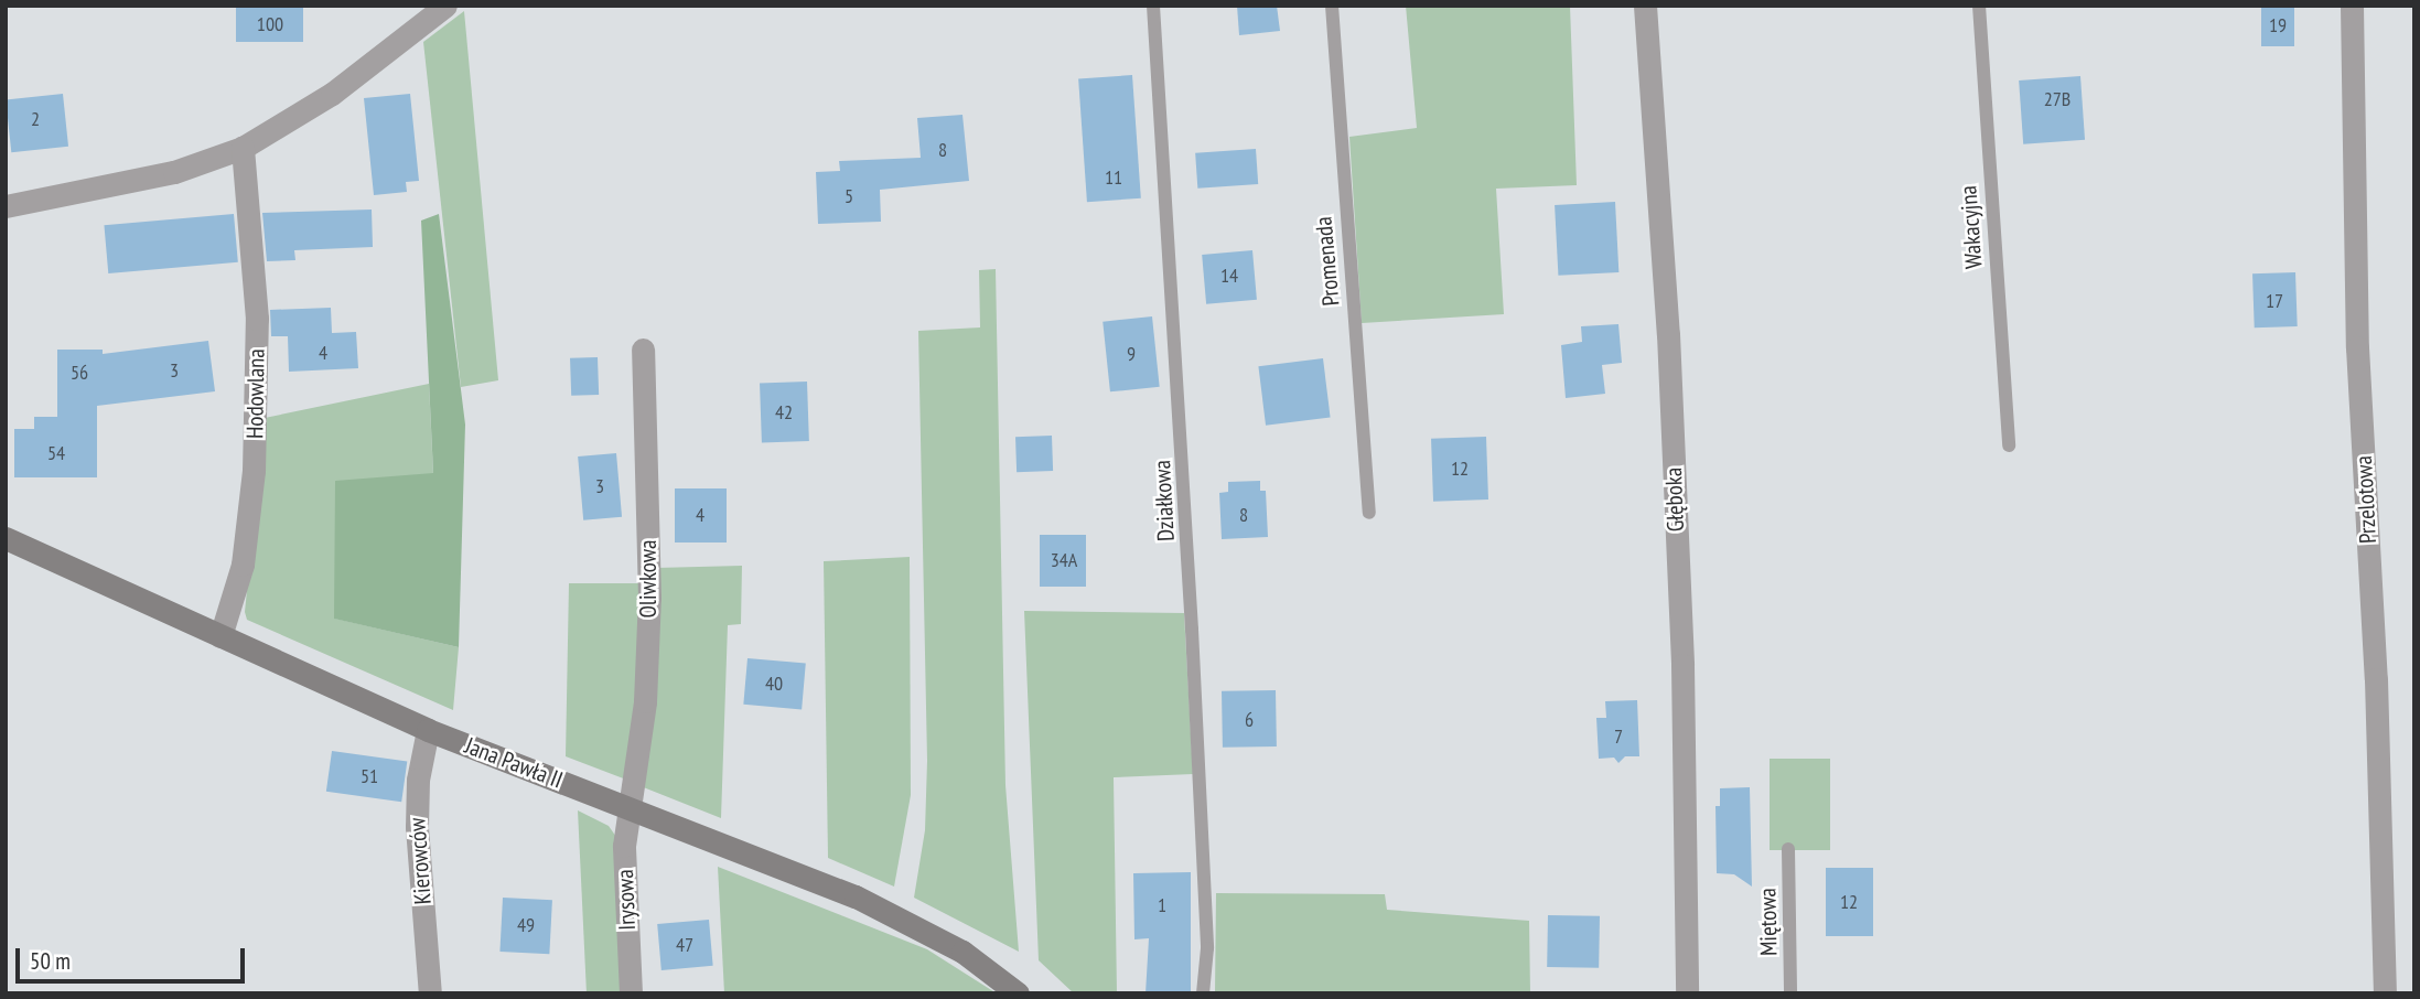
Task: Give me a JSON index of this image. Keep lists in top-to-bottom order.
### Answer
{
  "streets": {
    "street": [
      "Hodowlana",
      "Głęboka",
      "Przelotowa",
      "Oliwkowa",
      "Jana Pawła II",
      "Kierowców",
      "Irysowa"
    ],
    "lane": [
      "Wakacyjna",
      "Promenada",
      "Działkowa",
      "Miętowa"
    ]
  },
  "crossings": [
    ["Hodowlana", "Jana Pawła II"],
    ["Oliwkowa", "Jana Pawła II"],
    ["Oliwkowa", "Irysowa"],
    ["Jana Pawła II", "Kierowców"],
    ["Jana Pawła II", "Irysowa"]
  ],
  "house_numbers": [
    "100",
    "19",
    "27B",
    "2",
    "8",
    "11",
    "5",
    "14",
    "17",
    "4",
    "9",
    "3",
    "56",
    "42",
    "54",
    "12",
    "3",
    "4",
    "8",
    "34A",
    "40",
    "6",
    "7",
    "51",
    "12",
    "1",
    "49",
    "47"
  ],
  "scale_bar": "50 m"
}
